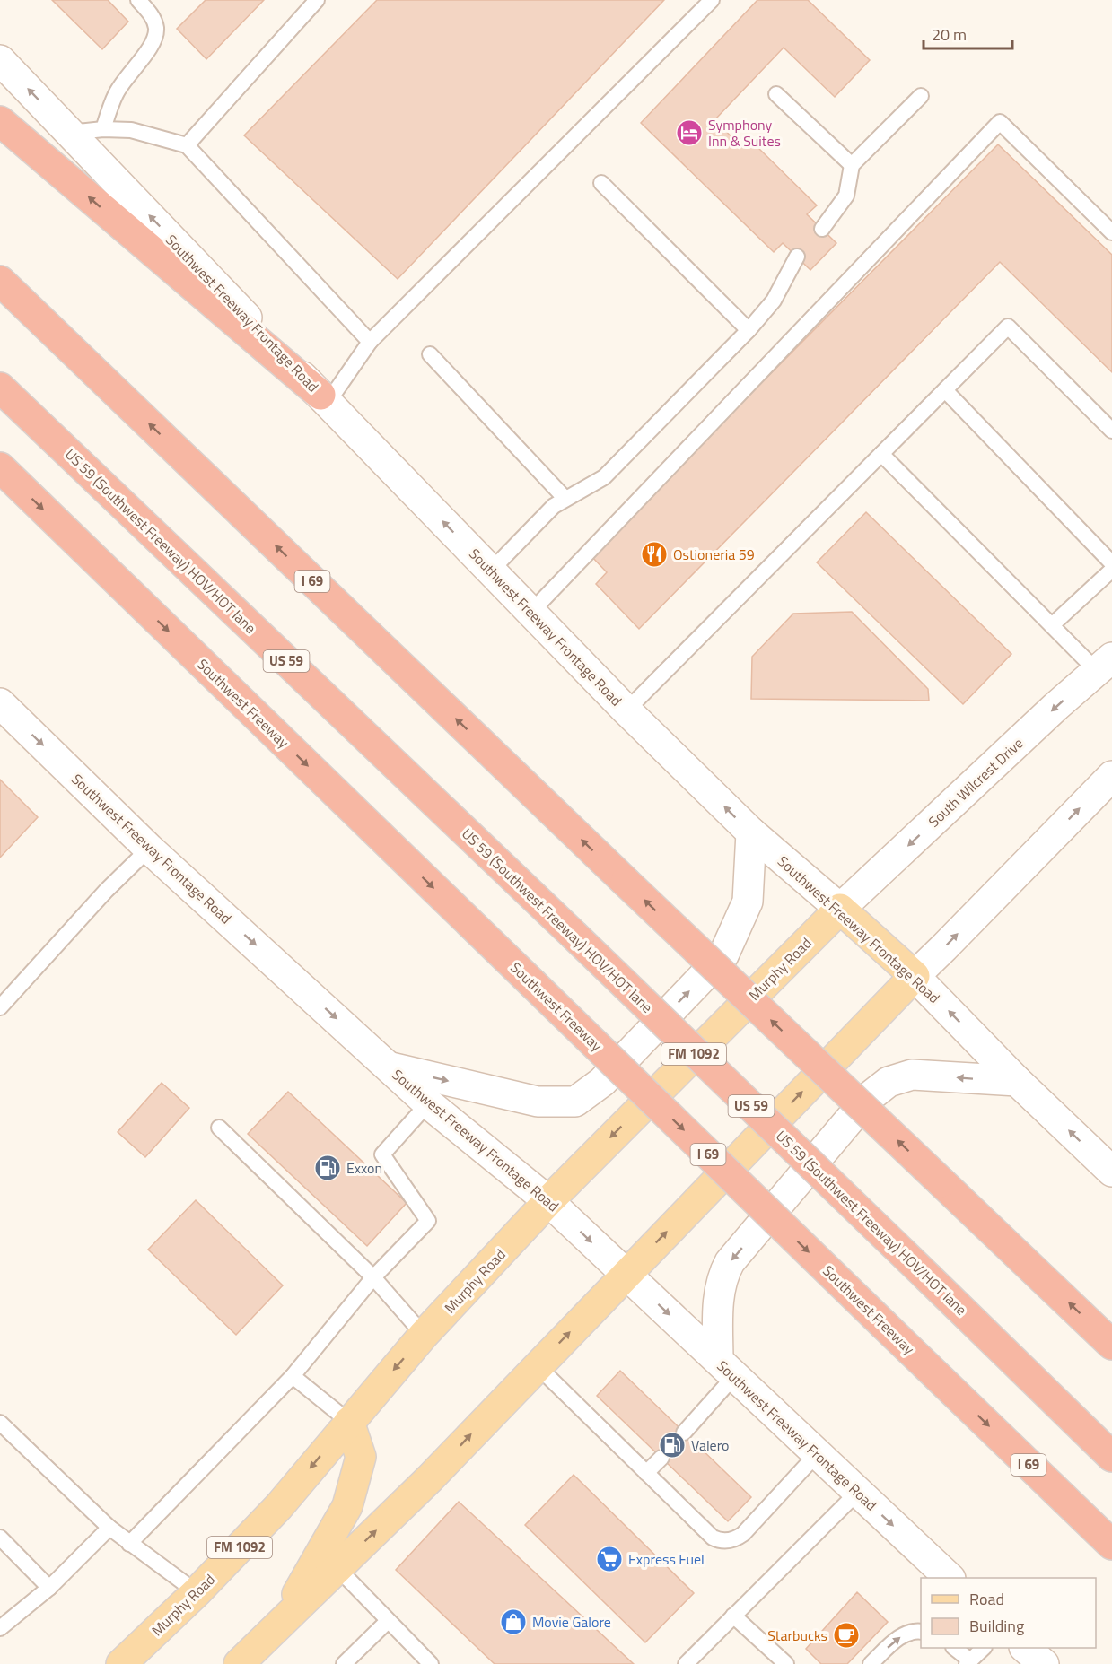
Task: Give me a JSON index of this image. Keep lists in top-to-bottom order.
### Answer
{
  "streets": {
    "highway": [
      "US 59 (Southwest Freeway) HOV/HOT lane",
      "I 69",
      "US 59",
      "Southwest Freeway"
    ],
    "main road": [
      "Southwest Freeway Frontage Road",
      "South Wilcrest Drive",
      "Murphy Road",
      "FM 1092"
    ]
  },
  "crossings": [
    ["Southwest Freeway Frontage Road", "South Wilcrest Drive"],
    ["Southwest Freeway Frontage Road", "Murphy Road"],
    ["South Wilcrest Drive", "Murphy Road"]
  ],
  "places": {
    "hotel": ["Symphony Inn & Suites"],
    "restaurant": ["Ostioneria 59"],
    "fuel station": ["Exxon", "Valero"],
    "supermarket": ["Express Fuel"],
    "shop": ["Movie Galore"],
    "cafe": ["Starbucks"]
  },
  "legend": ["Road", "Building"],
  "scale_bar": "20 m"
}
